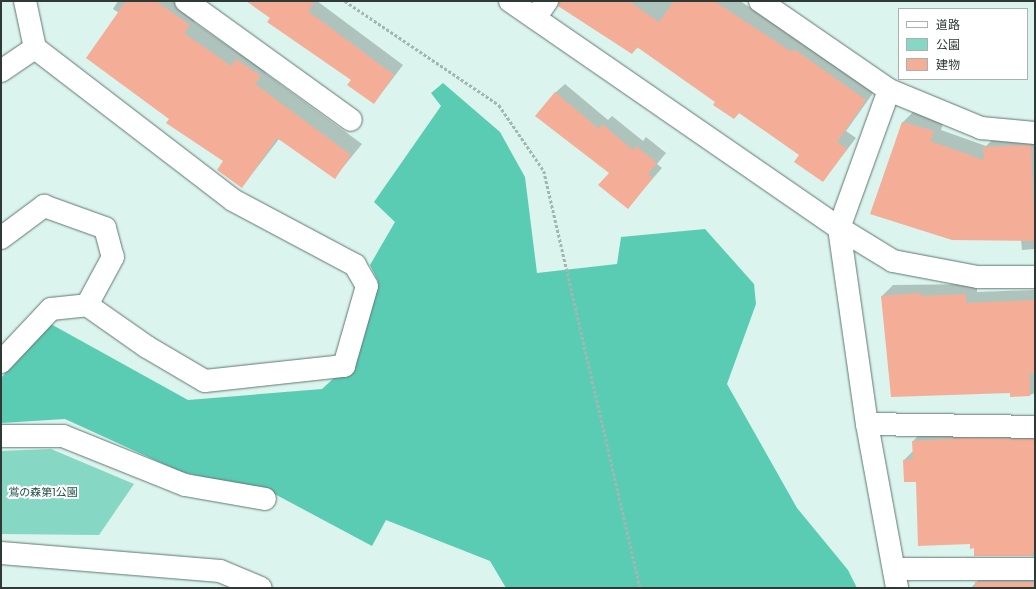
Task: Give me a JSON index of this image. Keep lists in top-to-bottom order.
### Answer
{
  "parks": ["鴬の森第1公園"],
  "legend": ["道路", "公園", "建物"]
}
